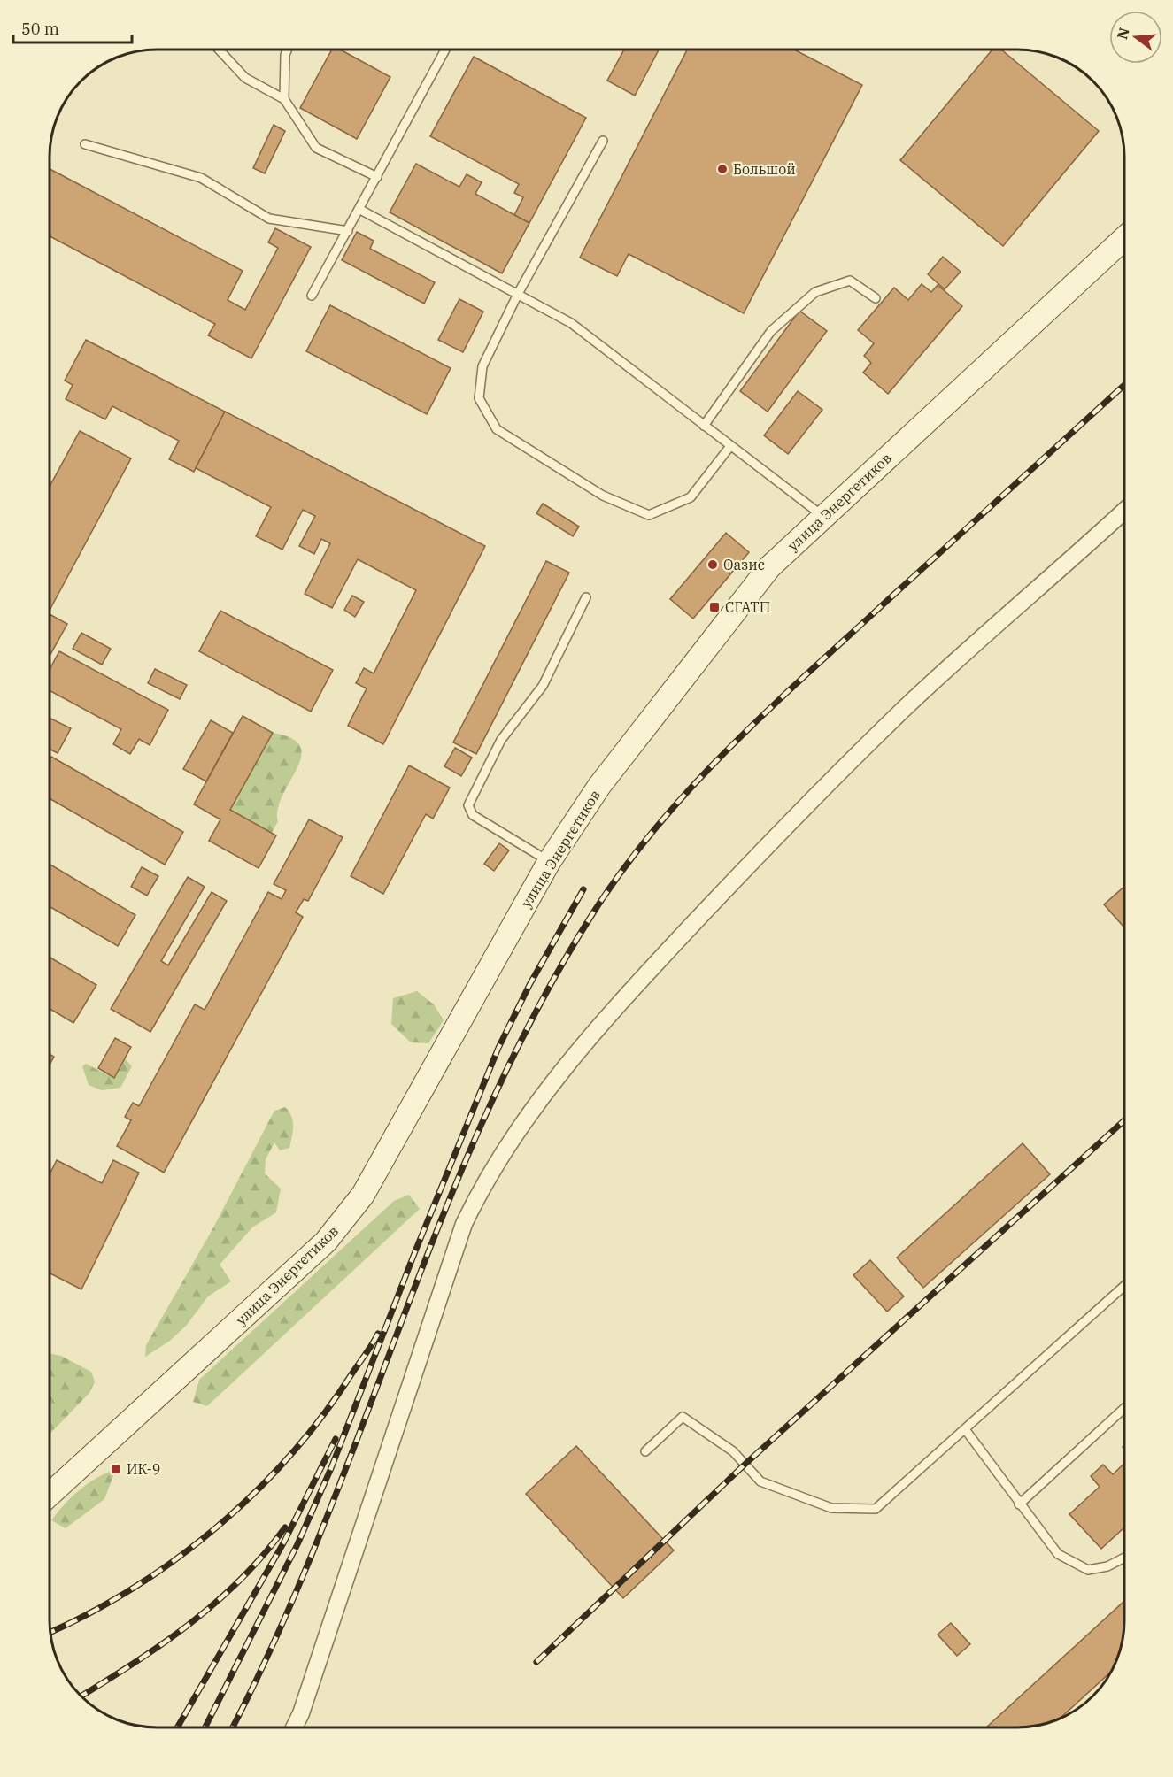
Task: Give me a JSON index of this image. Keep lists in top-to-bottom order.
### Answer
{
  "streets": {
    "street": ["улица Энергетиков"]
  },
  "places": {
    "other": ["Большой", "Оазис"],
    "transit": ["СГАТП", "ИК-9"]
  },
  "scale_bar": "50 m",
  "north": "left"
}
